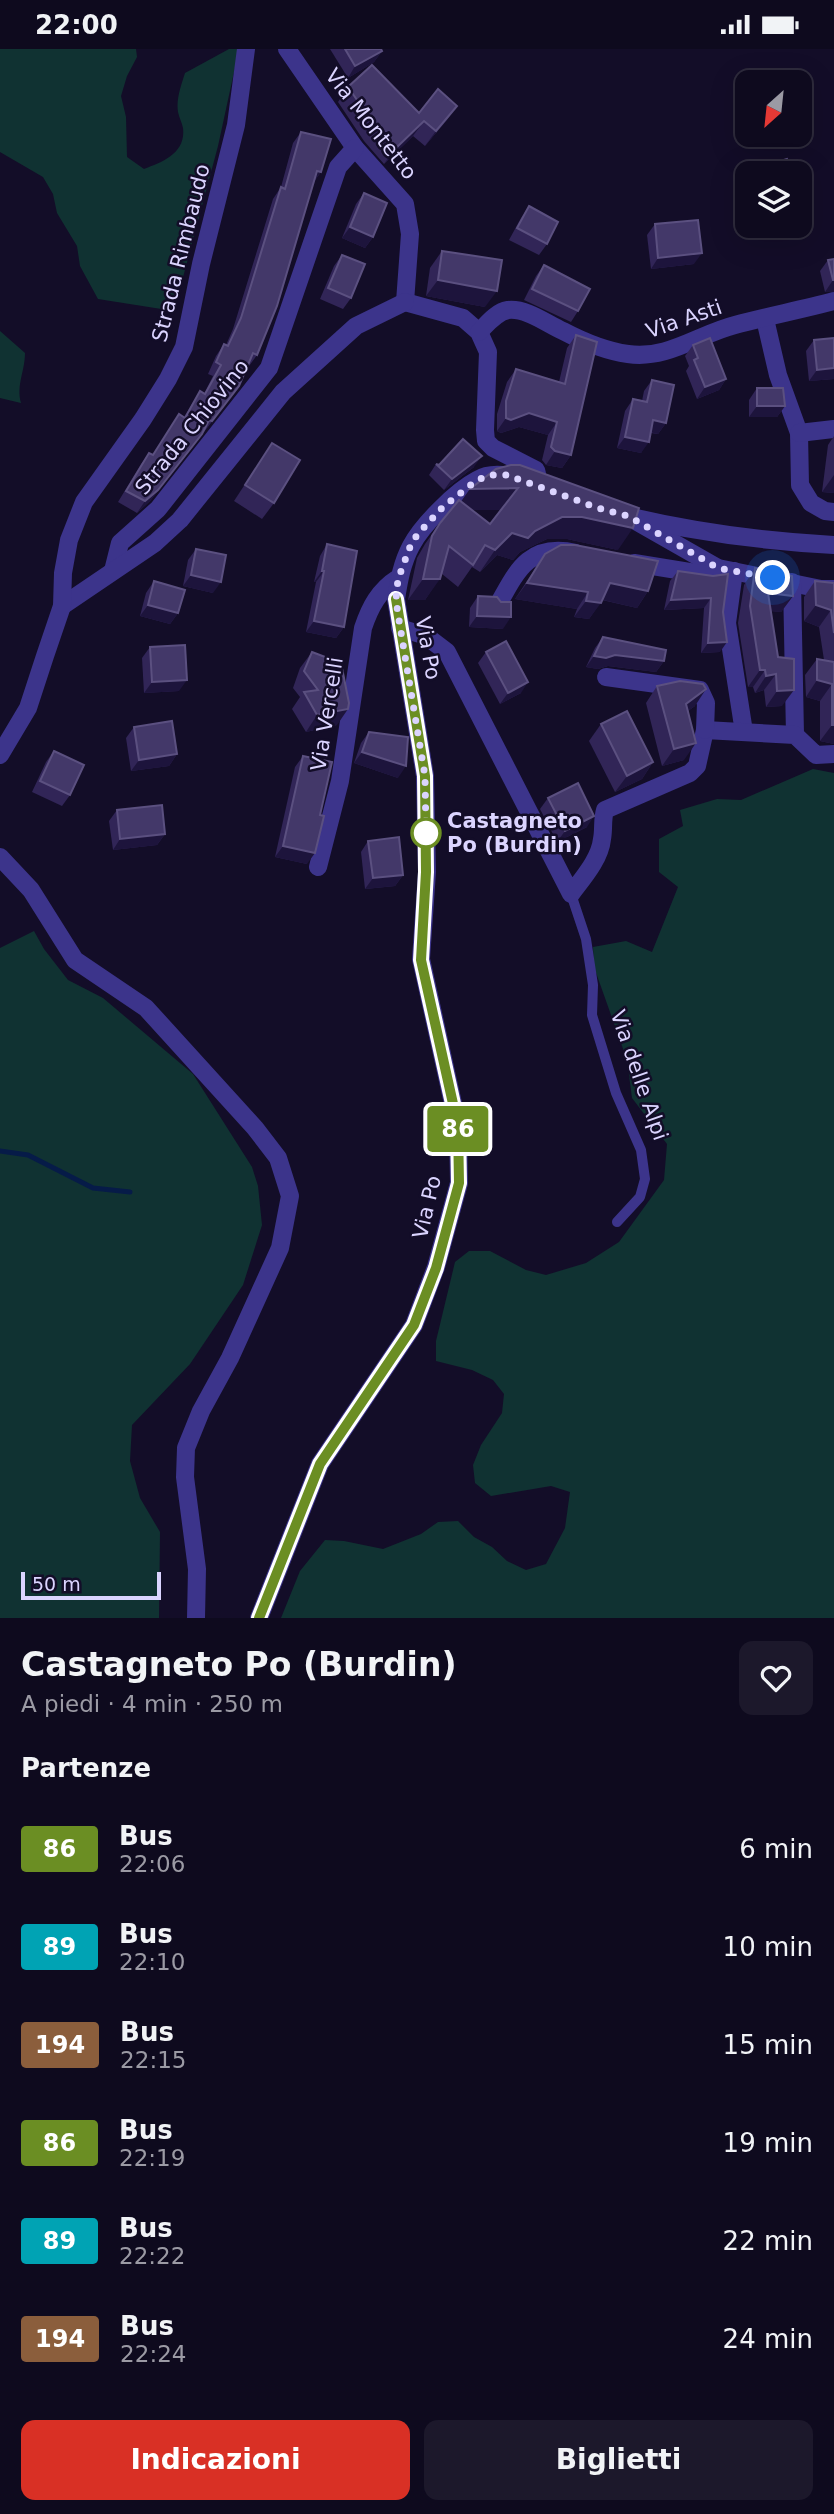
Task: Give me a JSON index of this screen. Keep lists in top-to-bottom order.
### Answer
{
  "streets": {
    "street": [
      "Via Montetto",
      "Strada Rimbaudo",
      "Via Asti",
      "Strada Chiovino",
      "Via Po",
      "Via Vercelli",
      "Via delle Alpi"
    ]
  },
  "crossings": [
    ["Via Montetto", "Strada Chiovino"],
    ["Via Po", "Via Vercelli"],
    ["Via Po", "Via delle Alpi"]
  ],
  "places": ["Castagneto Po (Burdin)"],
  "lines": ["bus line 86"],
  "scale_bar": "50 m",
  "north": "bottom left",
  "page": {
    "status": "22:00",
    "on_map": "86",
    "scale": "50 m",
    "heading": [
      ["Castagneto Po (Burdin)", "A piedi · 4 min · 250 m"],
      "Partenze"
    ],
    "list": [
      {
        "mark": "86",
        "name": "Bus",
        "note": "22:06",
        "value": "6 min"
      },
      {
        "mark": "89",
        "name": "Bus",
        "note": "22:10",
        "value": "10 min"
      },
      {
        "mark": "194",
        "name": "Bus",
        "note": "22:15",
        "value": "15 min"
      },
      {
        "mark": "86",
        "name": "Bus",
        "note": "22:19",
        "value": "19 min"
      },
      {
        "mark": "89",
        "name": "Bus",
        "note": "22:22",
        "value": "22 min"
      },
      {
        "mark": "194",
        "name": "Bus",
        "note": "22:24",
        "value": "24 min"
      }
    ],
    "buttons": ["Indicazioni", "Biglietti"]
  }
}
